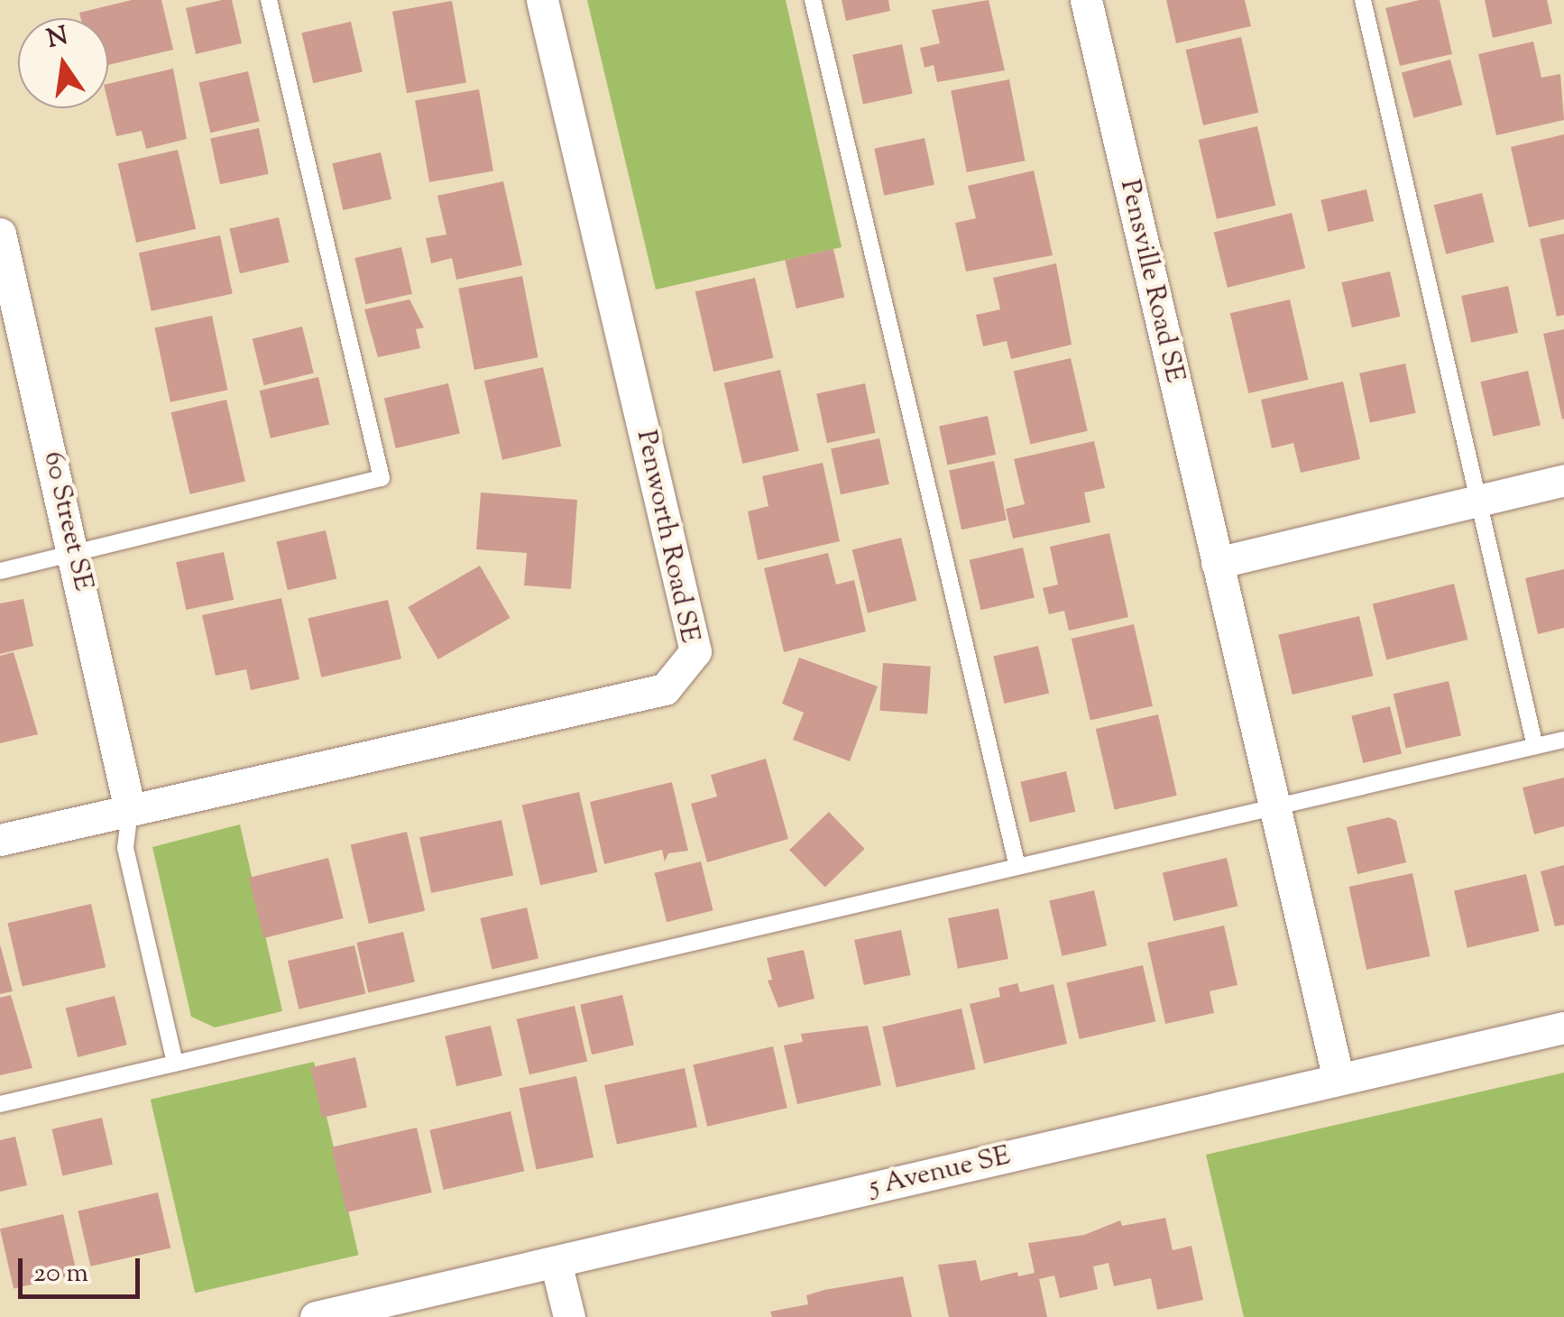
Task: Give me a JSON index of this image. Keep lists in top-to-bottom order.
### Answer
{
  "streets": {
    "street": [
      "Pensville Road SE",
      "60 Street SE",
      "Penworth Road SE",
      "5 Avenue SE"
    ]
  },
  "crossings": [
    ["Pensville Road SE", "5 Avenue SE"],
    ["60 Street SE", "Penworth Road SE"]
  ],
  "scale_bar": "20 m",
  "north": "top"
}
